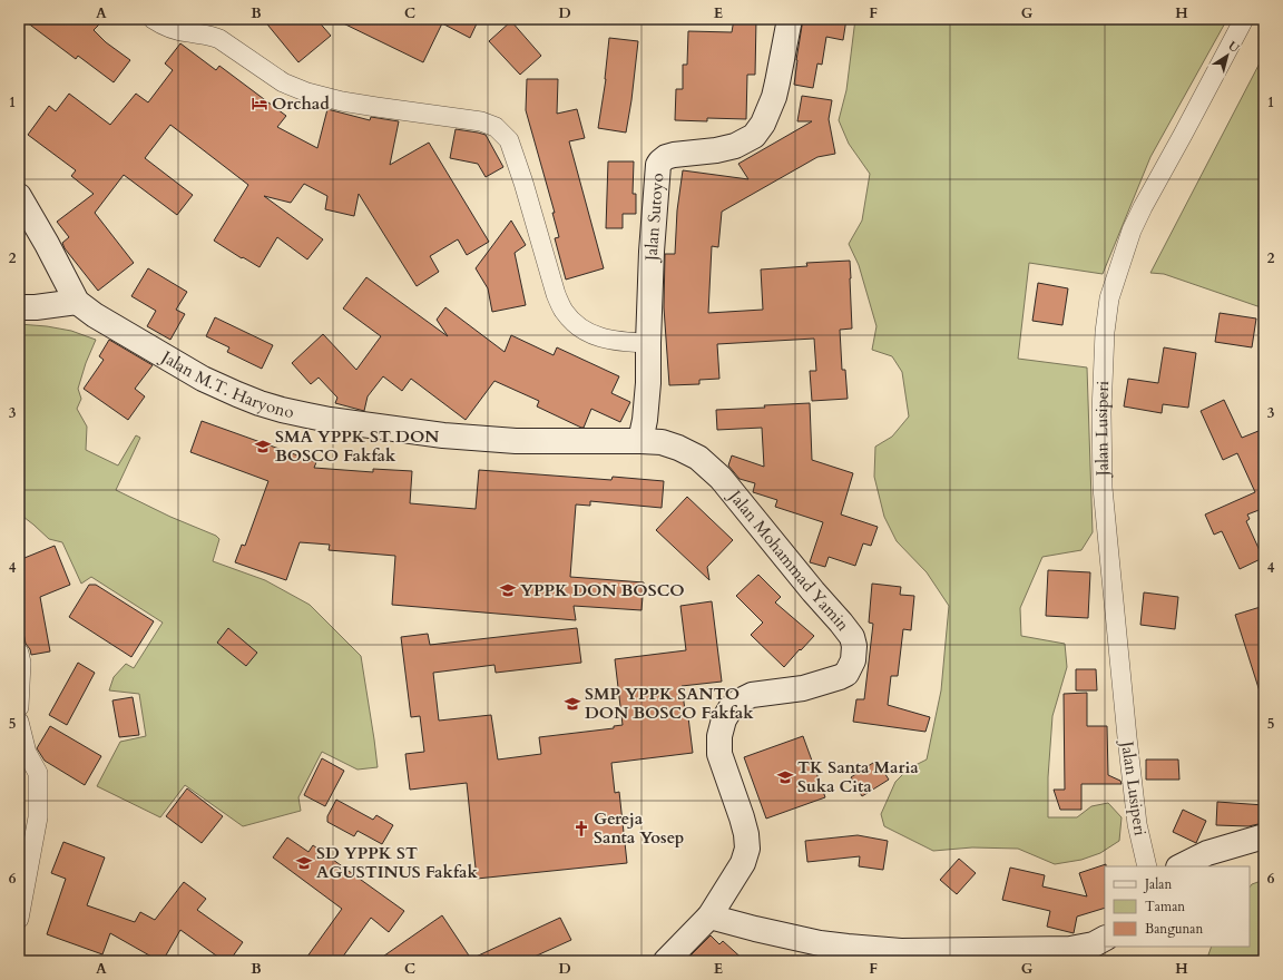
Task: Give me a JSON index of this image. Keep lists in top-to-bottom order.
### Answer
{
  "streets": {
    "main road": ["Jalan Sutoyo", "Jalan M.T. Haryono", "Jalan Mohammad Yamin"],
    "street": ["Jalan Lusiperi"]
  },
  "crossings": [
    ["Jalan Sutoyo", "Jalan M.T. Haryono"],
    ["Jalan Sutoyo", "Jalan Mohammad Yamin"],
    ["Jalan M.T. Haryono", "Jalan Mohammad Yamin"]
  ],
  "places": {
    "hotel": ["Orchad"],
    "school or university": [
      "SMA YPPK ST DON BOSCO Fakfak",
      "YPPK DON BOSCO",
      "SMP YPPK SANTO DON BOSCO Fakfak",
      "TK Santa Maria Suka Cita",
      "SD YPPK ST AGUSTINUS Fakfak"
    ],
    "church": ["Gereja Santa Yosep"]
  },
  "legend": ["Jalan", "Taman", "Bangunan"],
  "north": "top right",
  "grid": {
    "columns": [
      "A",
      "B",
      "C",
      "D",
      "E",
      "F",
      "G",
      "H"
    ],
    "rows": [
      "1",
      "2",
      "3",
      "4",
      "5",
      "6"
    ]
  }
}
